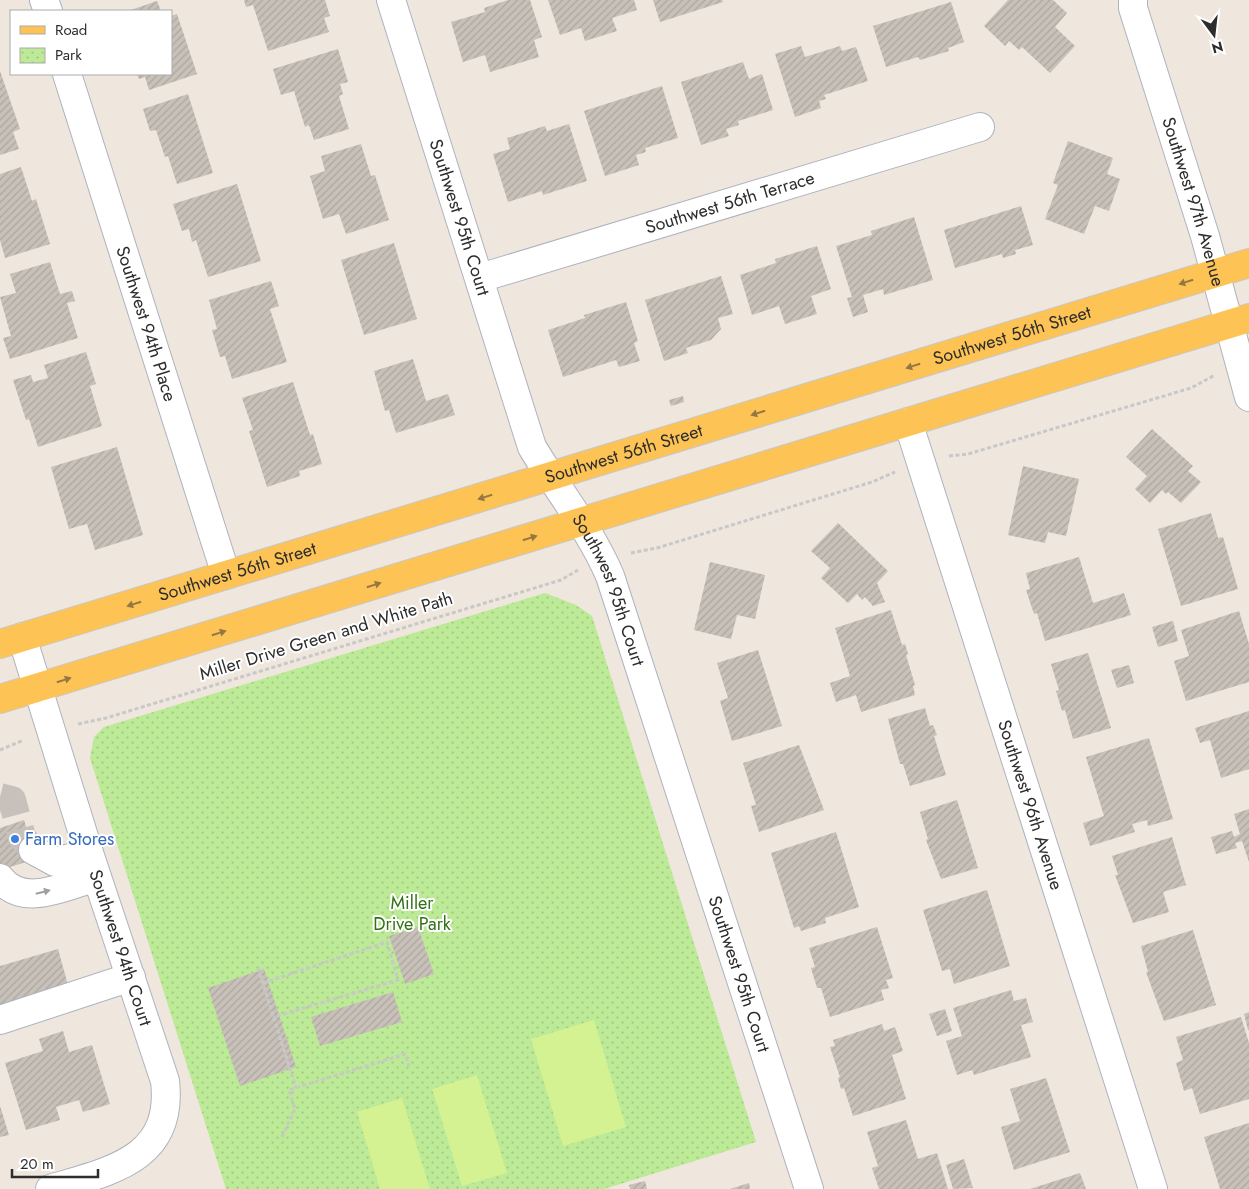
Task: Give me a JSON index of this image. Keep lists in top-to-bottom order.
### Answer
{
  "streets": {
    "main road": ["Southwest 56th Street"],
    "street": [
      "Southwest 97th Avenue",
      "Southwest 56th Terrace",
      "Southwest 95th Court",
      "Southwest 94th Place",
      "Southwest 96th Avenue",
      "Southwest 94th Court"
    ],
    "path": ["Miller Drive Green and White Path"]
  },
  "crossings": [
    ["Southwest 97th Avenue", "Southwest 56th Street"],
    ["Southwest 56th Terrace", "Southwest 95th Court"],
    ["Southwest 95th Court", "Southwest 56th Street"],
    ["Southwest 94th Place", "Southwest 56th Street"],
    ["Southwest 56th Street", "Southwest 94th Court"]
  ],
  "parks": ["Miller Drive Park"],
  "places": ["Farm Stores"],
  "legend": ["Road", "Park"],
  "scale_bar": "20 m",
  "north": "bottom"
}
